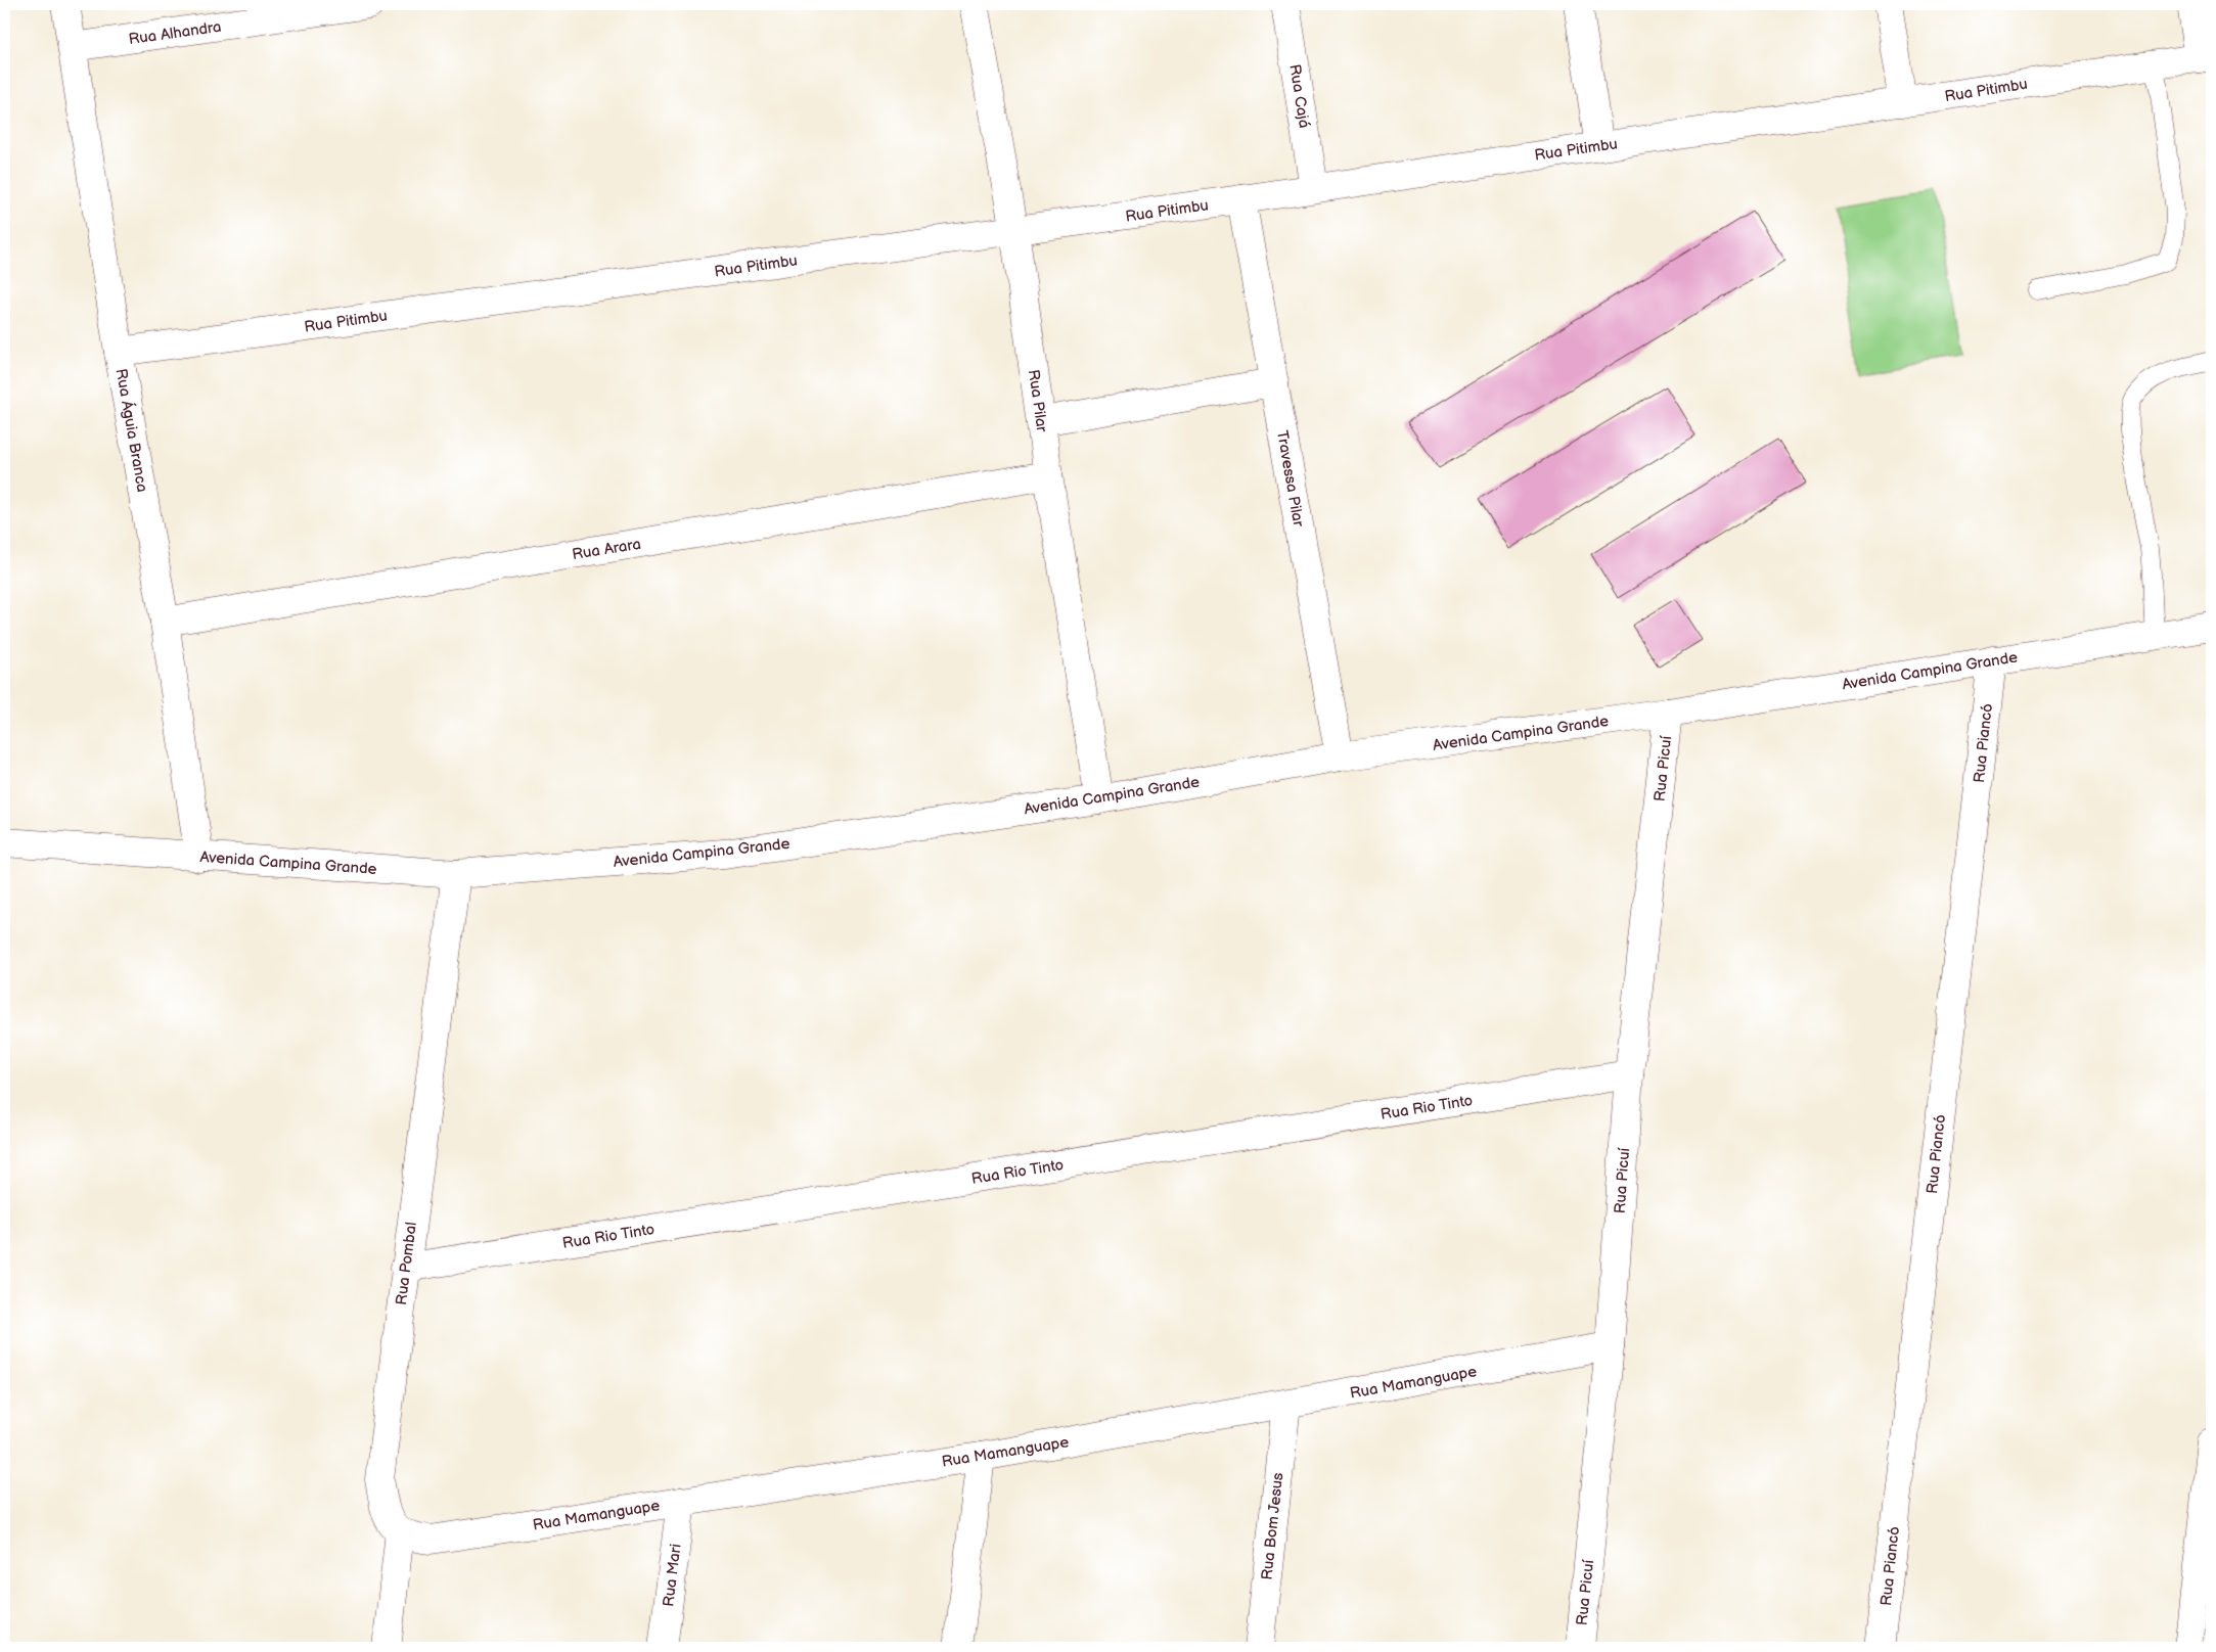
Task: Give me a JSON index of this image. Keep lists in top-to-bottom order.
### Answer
{
  "streets": {
    "street": [
      "Rua Alhandra",
      "Rua Pitimbu",
      "Rua Cajá",
      "Rua Pilar",
      "Rua Águia Branca",
      "Travessa Pilar",
      "Rua Arara",
      "Avenida Campina Grande",
      "Rua Piancó",
      "Rua Picuí",
      "Rua Rio Tinto",
      "Rua Pombal",
      "Rua Mamanguape",
      "Rua Bom Jesus",
      "Rua Mari"
    ]
  },
  "crossings": [
    ["Rua Alhandra", "Rua Águia Branca"],
    ["Rua Pitimbu", "Rua Cajá"],
    ["Rua Pitimbu", "Rua Pilar"],
    ["Rua Pitimbu", "Rua Águia Branca"],
    ["Rua Pitimbu", "Travessa Pilar"],
    ["Rua Pilar", "Rua Arara"],
    ["Rua Pilar", "Avenida Campina Grande"],
    ["Rua Águia Branca", "Rua Arara"],
    ["Rua Águia Branca", "Avenida Campina Grande"],
    ["Travessa Pilar", "Avenida Campina Grande"],
    ["Avenida Campina Grande", "Rua Piancó"],
    ["Avenida Campina Grande", "Rua Picuí"],
    ["Avenida Campina Grande", "Rua Pombal"],
    ["Rua Picuí", "Rua Rio Tinto"],
    ["Rua Picuí", "Rua Mamanguape"],
    ["Rua Rio Tinto", "Rua Pombal"],
    ["Rua Pombal", "Rua Mamanguape"],
    ["Rua Mamanguape", "Rua Bom Jesus"],
    ["Rua Mamanguape", "Rua Mari"]
  ]
}
